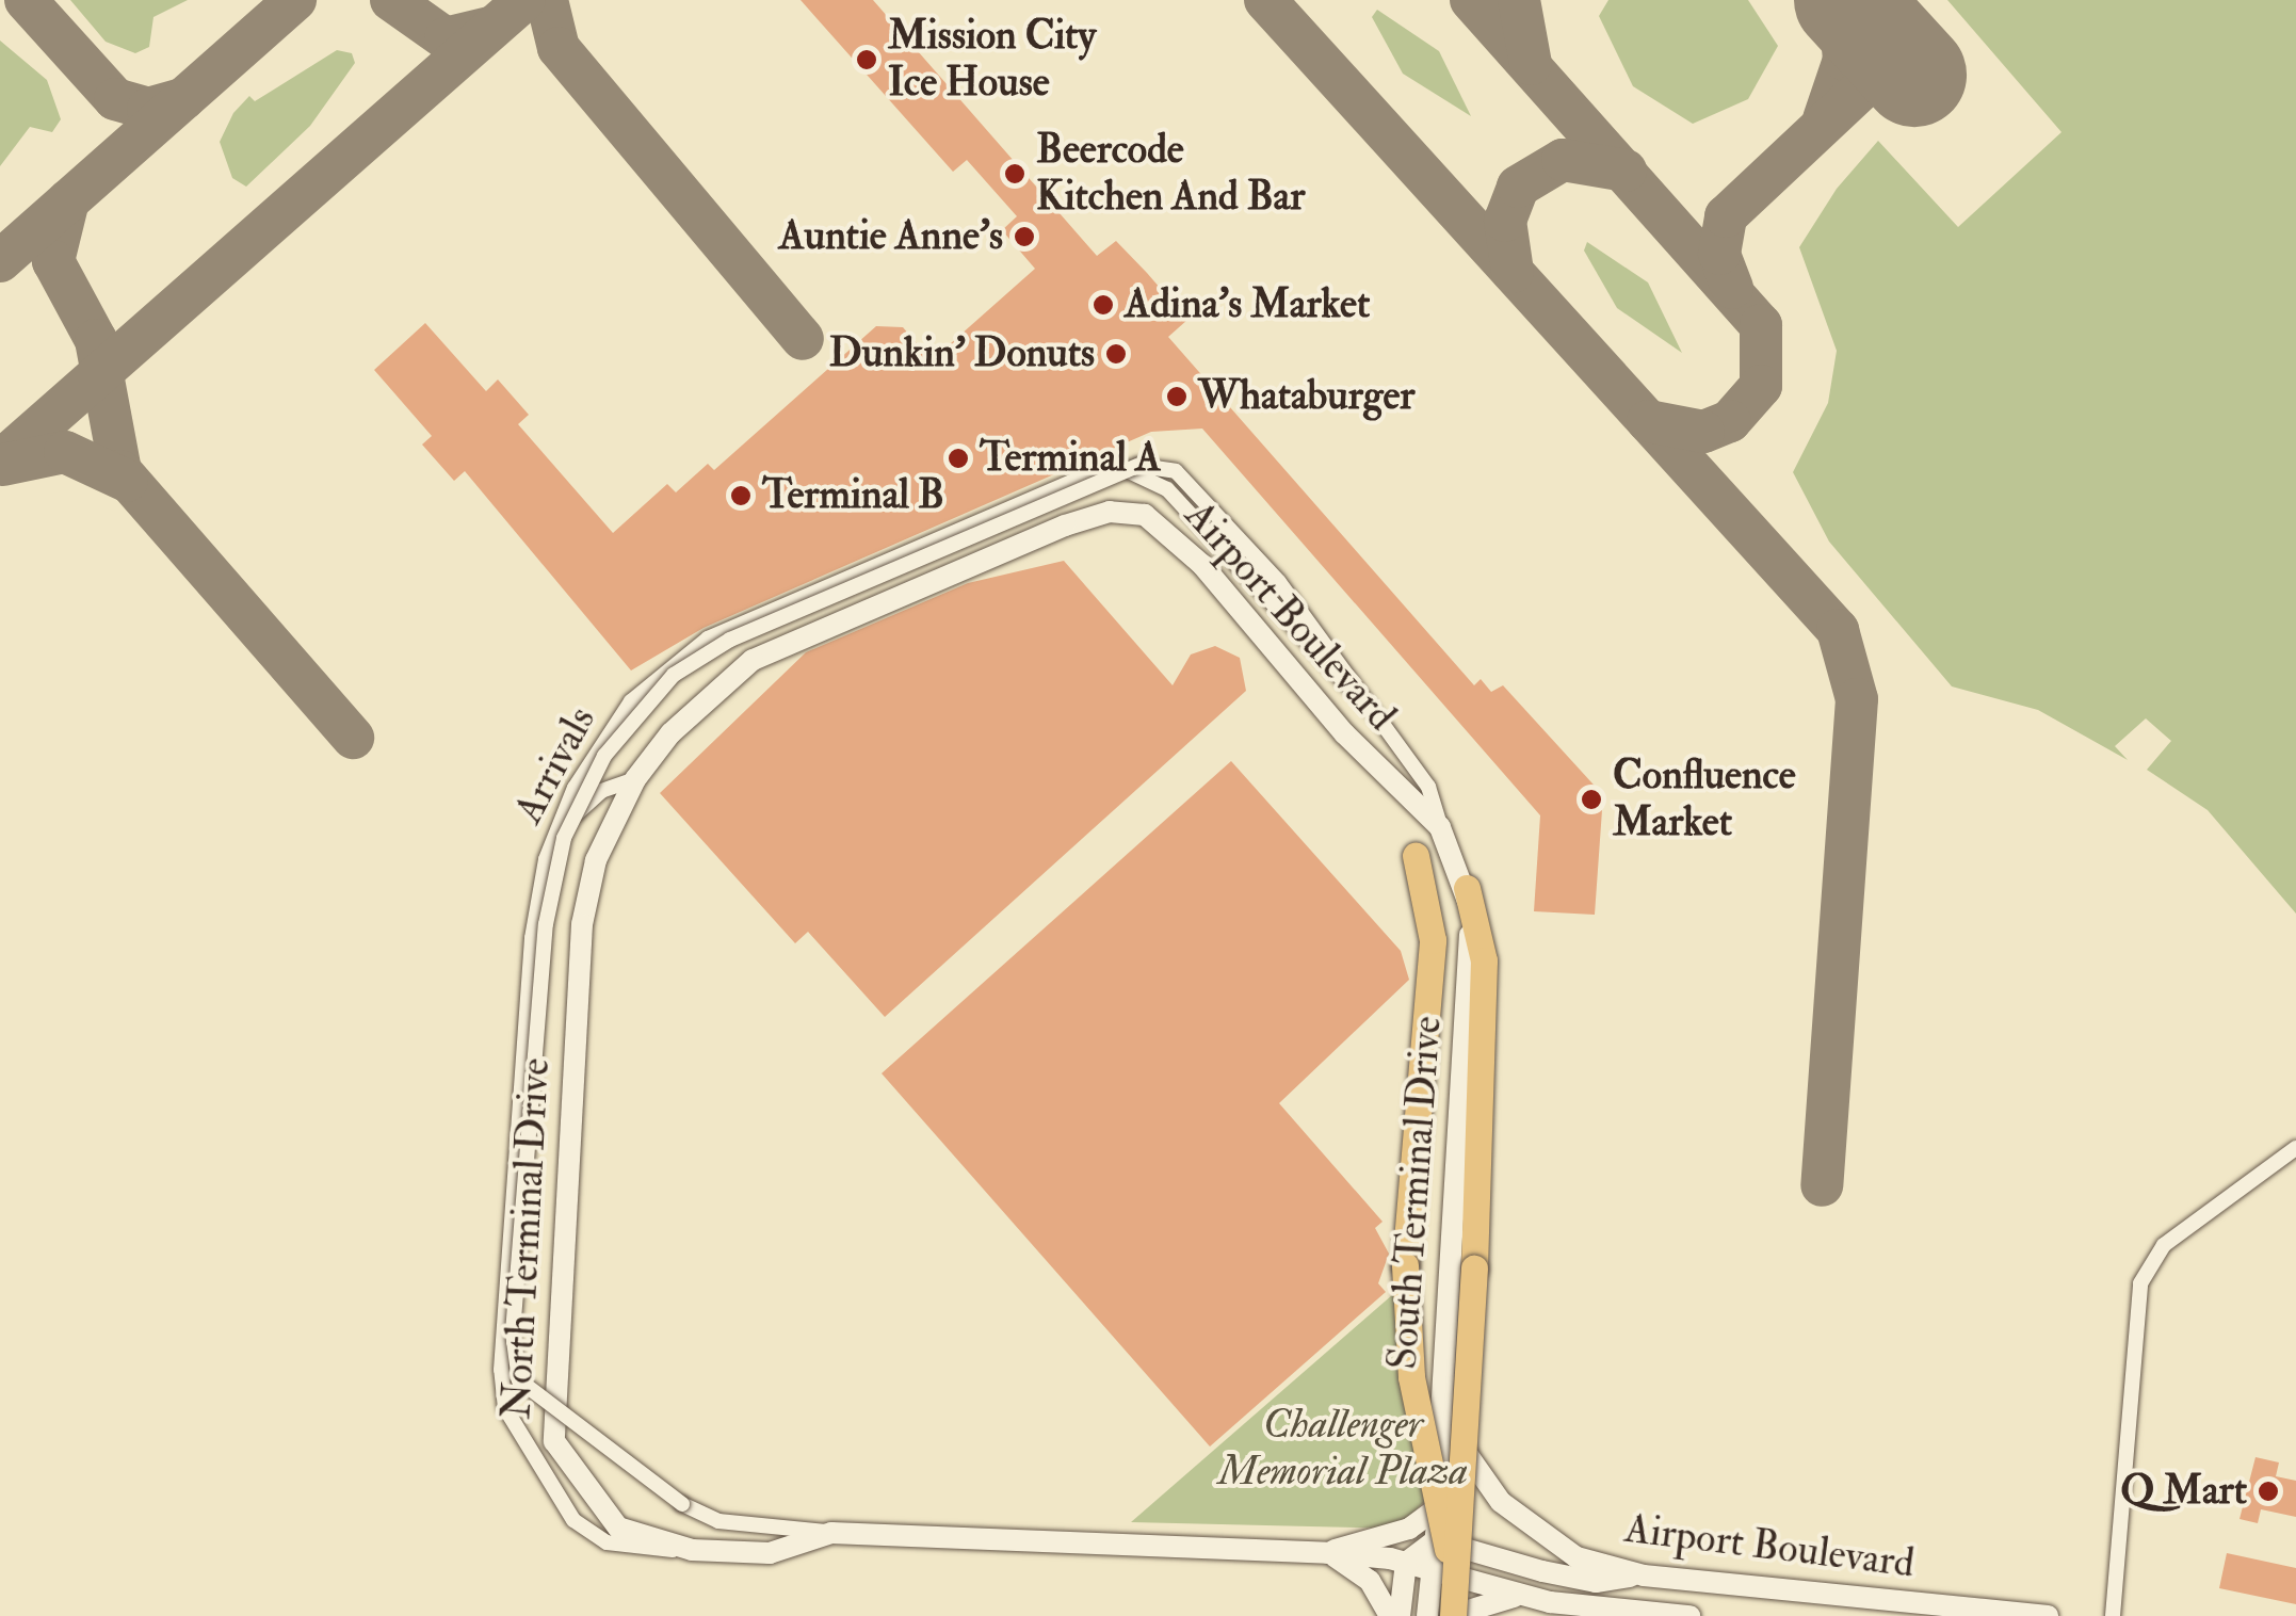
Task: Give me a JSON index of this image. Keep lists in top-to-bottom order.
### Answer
{
  "streets": {
    "main road": ["Airport Boulevard", "South Terminal Drive", "North Terminal Drive"],
    "street": ["Arrivals"]
  },
  "crossings": [
    ["Airport Boulevard", "South Terminal Drive"],
    ["Airport Boulevard", "North Terminal Drive"],
    ["Arrivals", "North Terminal Drive"]
  ],
  "parks": ["Challenger Memorial Plaza"],
  "places": [
    "Mission City Ice House",
    "Beercode Kitchen And Bar",
    "Auntie Anne’s",
    "Adina’s Market",
    "Dunkin' Donuts",
    "Whataburger",
    "Terminal A",
    "Terminal B",
    "Confluence Market",
    "Q Mart"
  ]
}
